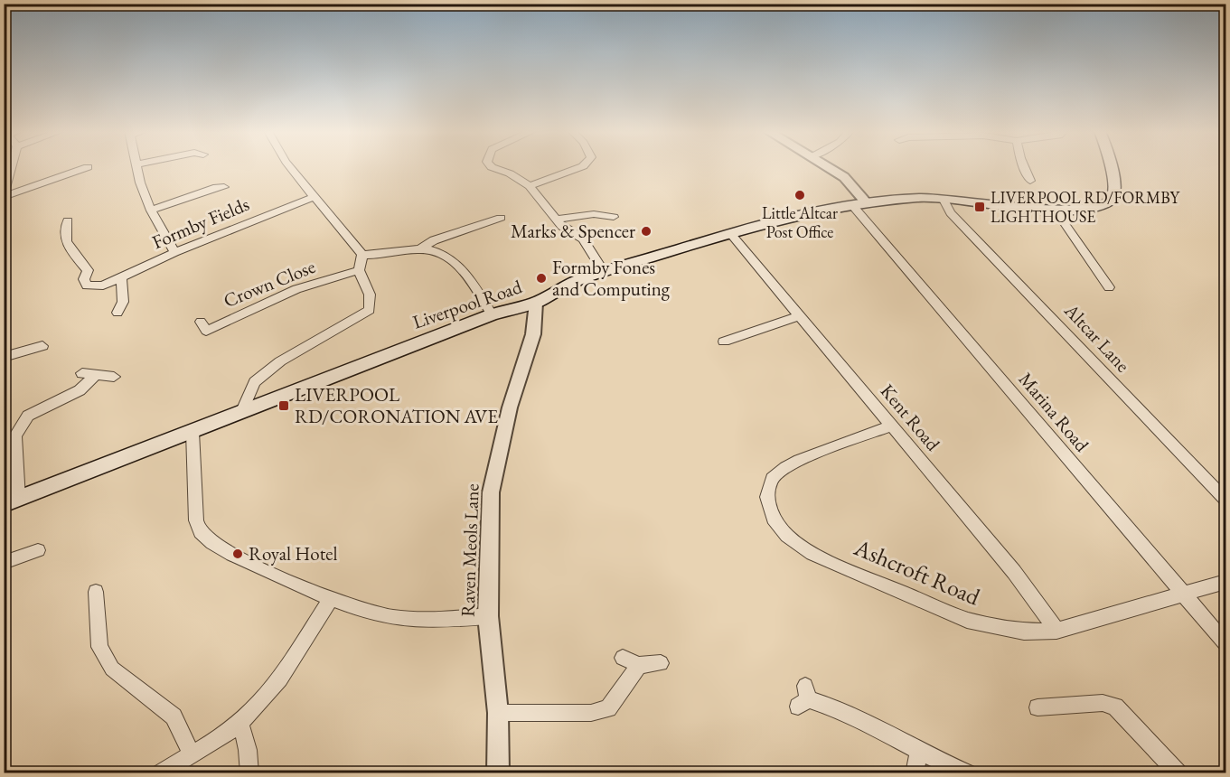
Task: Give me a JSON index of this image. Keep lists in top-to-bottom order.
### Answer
{
  "streets": {
    "main road": ["Liverpool Road"],
    "street": [
      "Formby Fields",
      "Crown Close",
      "Altcar Lane",
      "Marina Road",
      "Kent Road",
      "Raven Meols Lane",
      "Ashcroft Road"
    ]
  },
  "crossings": [
    ["Liverpool Road", "Altcar Lane"],
    ["Liverpool Road", "Marina Road"],
    ["Liverpool Road", "Kent Road"],
    ["Liverpool Road", "Raven Meols Lane"],
    ["Marina Road", "Ashcroft Road"],
    ["Kent Road", "Ashcroft Road"]
  ],
  "places": {
    "other": [
      "Little Altcar Post Office",
      "Marks & Spencer",
      "Formby Fones and Computing",
      "Royal Hotel"
    ],
    "transit": ["LIVERPOOL RD/FORMBY LIGHTHOUSE", "LIVERPOOL RD/CORONATION AVE"]
  }
}
